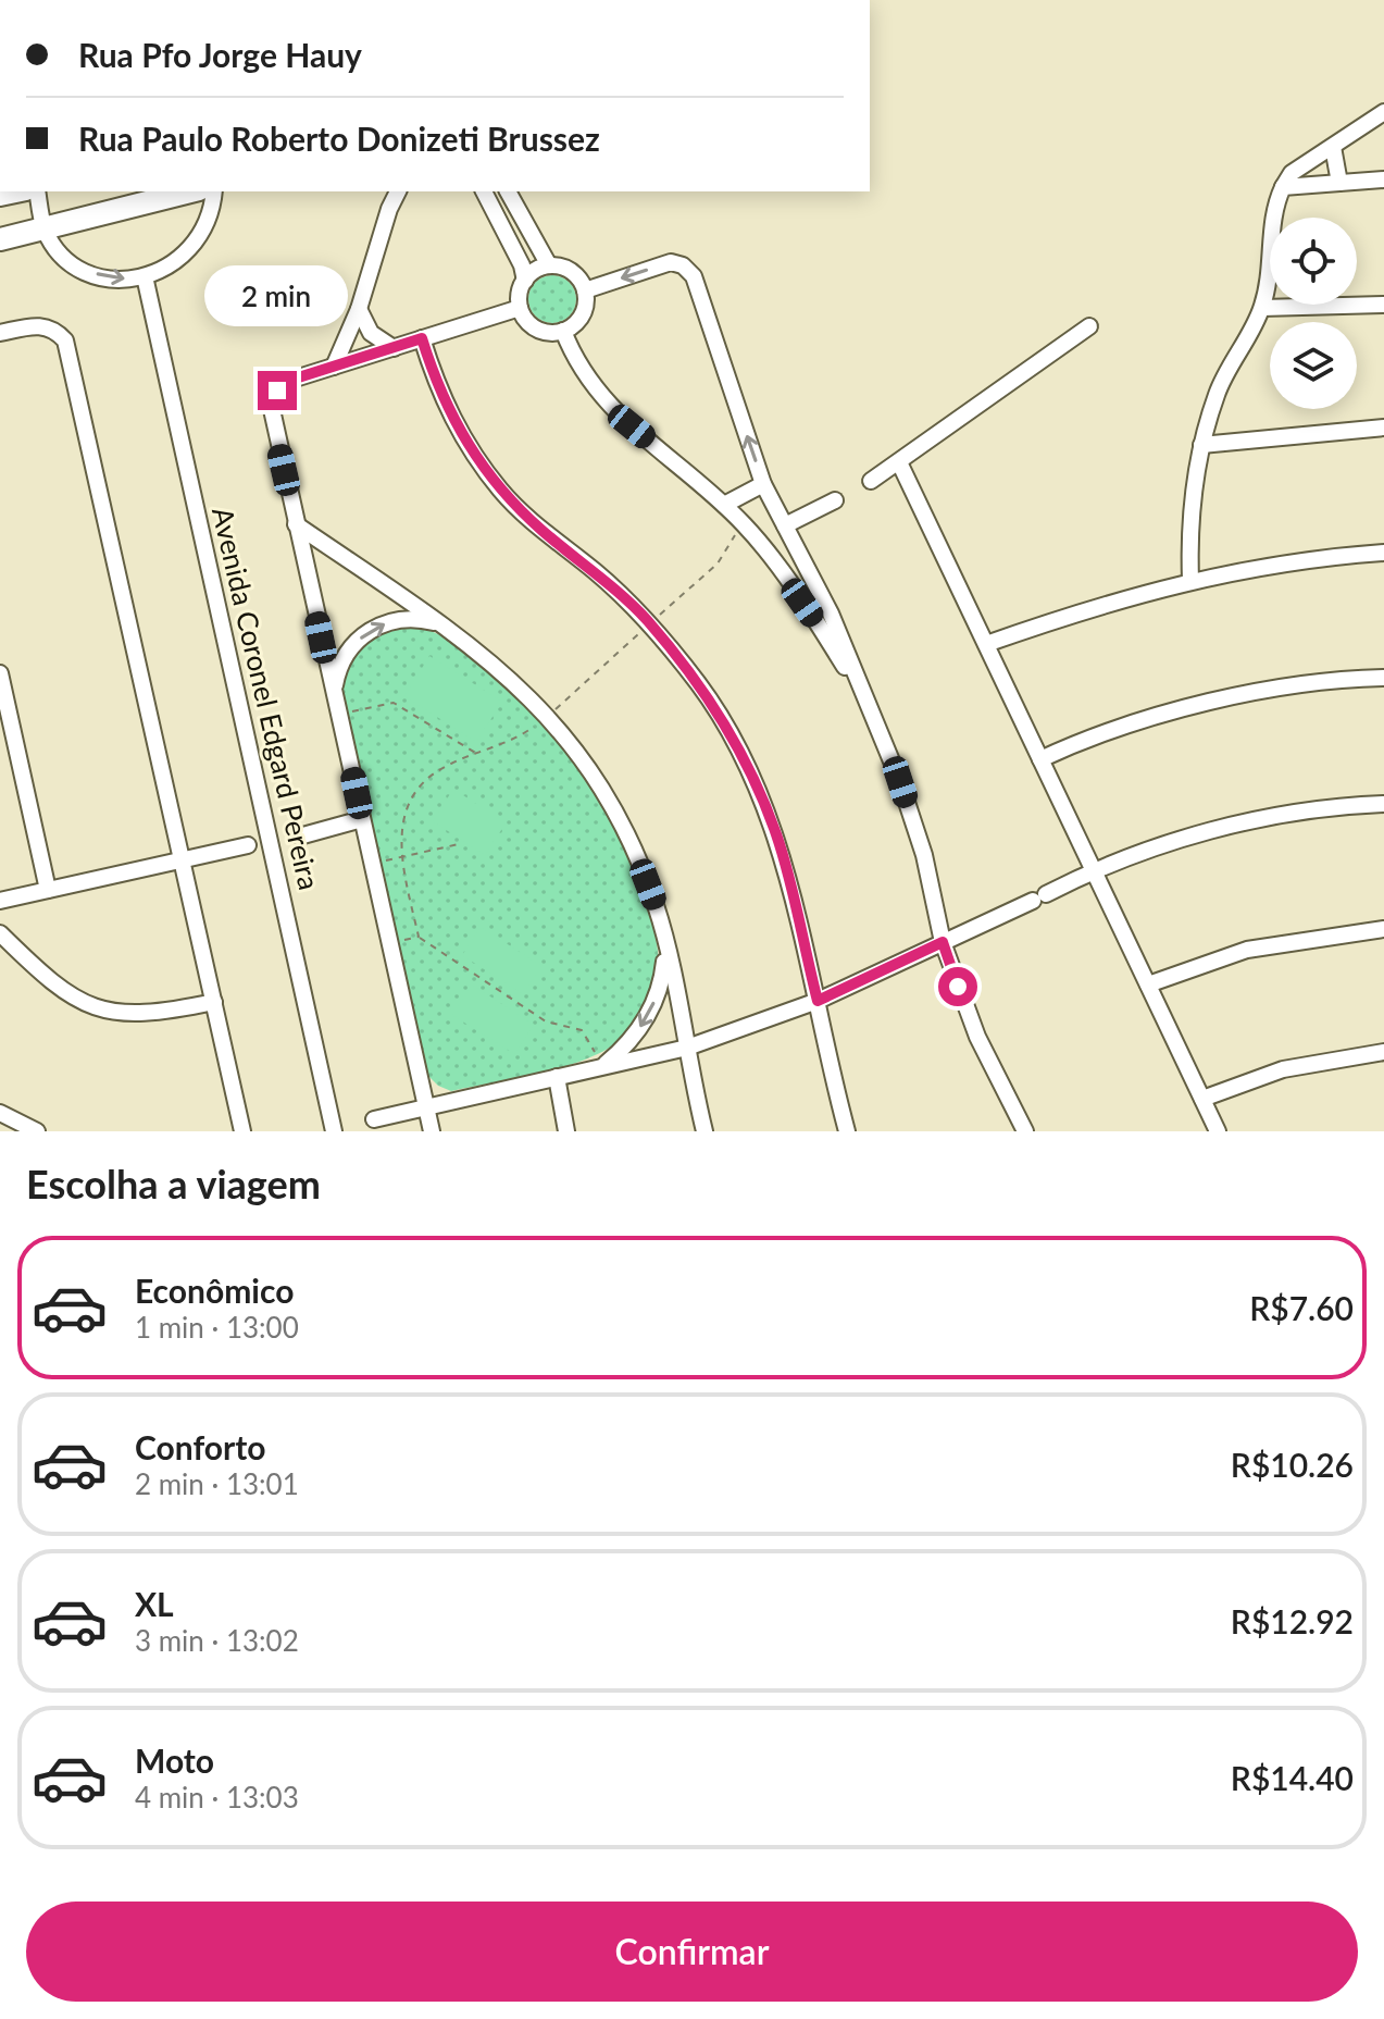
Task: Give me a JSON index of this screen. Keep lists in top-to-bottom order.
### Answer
{
  "streets": {
    "street": ["Avenida Coronel Edgard Pereira"]
  },
  "page": {
    "banner": ["Rua Pfo Jorge Hauy", "Rua Paulo Roberto Donizeti Brussez"],
    "bubble": "2 min",
    "heading": "Escolha a viagem",
    "list": [
      {
        "name": "Econômico",
        "note": "1 min · 13:00",
        "value": "R$7.60"
      },
      {
        "name": "Conforto",
        "note": "2 min · 13:01",
        "value": "R$10.26"
      },
      {
        "name": "XL",
        "note": "3 min · 13:02",
        "value": "R$12.92"
      },
      {
        "name": "Moto",
        "note": "4 min · 13:03",
        "value": "R$14.40"
      }
    ],
    "buttons": "Confirmar"
  }
}
